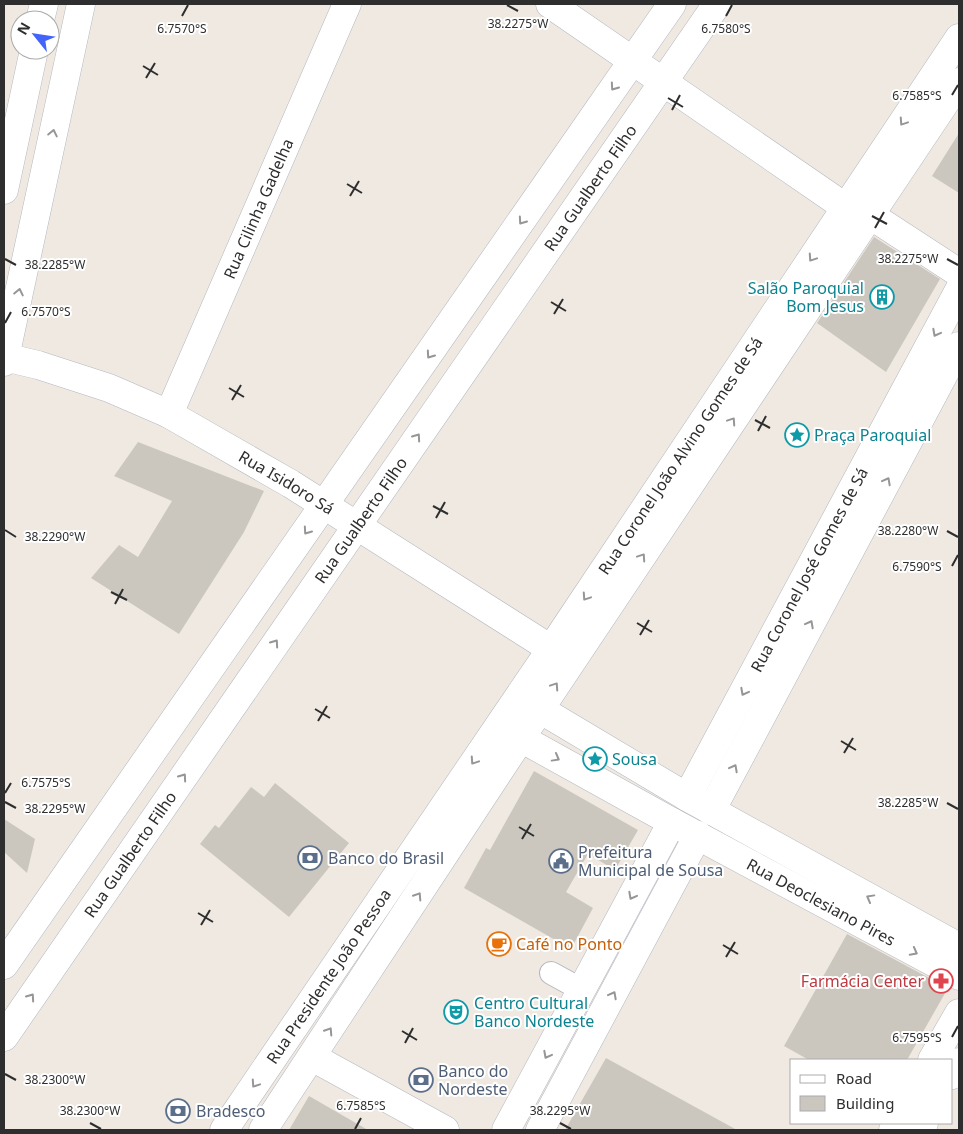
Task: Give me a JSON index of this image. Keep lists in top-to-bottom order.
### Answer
{
  "streets": {
    "street": [
      "Rua Gualberto Filho",
      "Rua Cilinha Gadelha",
      "Rua Coronel João Alvino Gomes de Sá",
      "Rua Isidoro Sá",
      "Rua Coronel José Gomes de Sá",
      "Rua Deoclesiano Pires",
      "Rua Presidente João Pessoa"
    ]
  },
  "crossings": [
    ["Rua Gualberto Filho", "Rua Isidoro Sá"],
    ["Rua Cilinha Gadelha", "Rua Isidoro Sá"],
    ["Rua Coronel João Alvino Gomes de Sá", "Rua Isidoro Sá"],
    ["Rua Coronel João Alvino Gomes de Sá", "Rua Presidente João Pessoa"],
    ["Rua Isidoro Sá", "Rua Presidente João Pessoa"],
    ["Rua Coronel José Gomes de Sá", "Rua Deoclesiano Pires"],
    ["Rua Deoclesiano Pires", "Rua Presidente João Pessoa"]
  ],
  "places": {
    "building": ["Salão Paroquial Bom Jesus"],
    "place": ["Praça Paroquial", "Sousa"],
    "bank": ["Banco do Brasil", "Banco do Nordeste", "Bradesco"],
    "public building": ["Prefeitura Municipal de Sousa"],
    "cafe": ["Café no Ponto"],
    "pharmacy": ["Farmácia Center"],
    "theatre": ["Centro Cultural Banco Nordeste"]
  },
  "legend": ["Road", "Building"],
  "north": "top left",
  "coordinates": [
    "38.2275°W",
    "6.7570°S",
    "6.7580°S",
    "6.7585°S",
    "38.2285°W",
    "38.2280°W",
    "38.2290°W",
    "6.7590°S",
    "6.7575°S",
    "38.2295°W",
    "6.7595°S",
    "38.2300°W"
  ]
}
